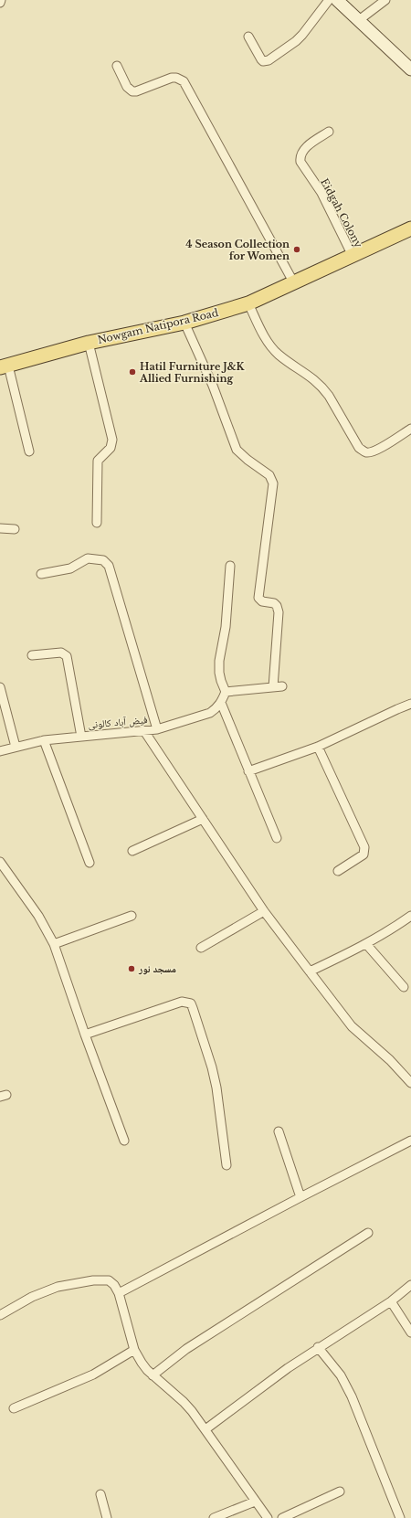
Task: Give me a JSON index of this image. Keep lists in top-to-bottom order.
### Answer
{
  "streets": {
    "main road": ["Nowgam Natipora Road"],
    "street": ["Eidgah Colony", "فیض آباد کالونی"]
  },
  "crossings": [
    ["Eidgah Colony", "Nowgam Natipora Road"]
  ],
  "places": ["4 Season Collection for Women", "Hatil Furniture J&K Allied Furnishing", "مسجد نور"]
}
